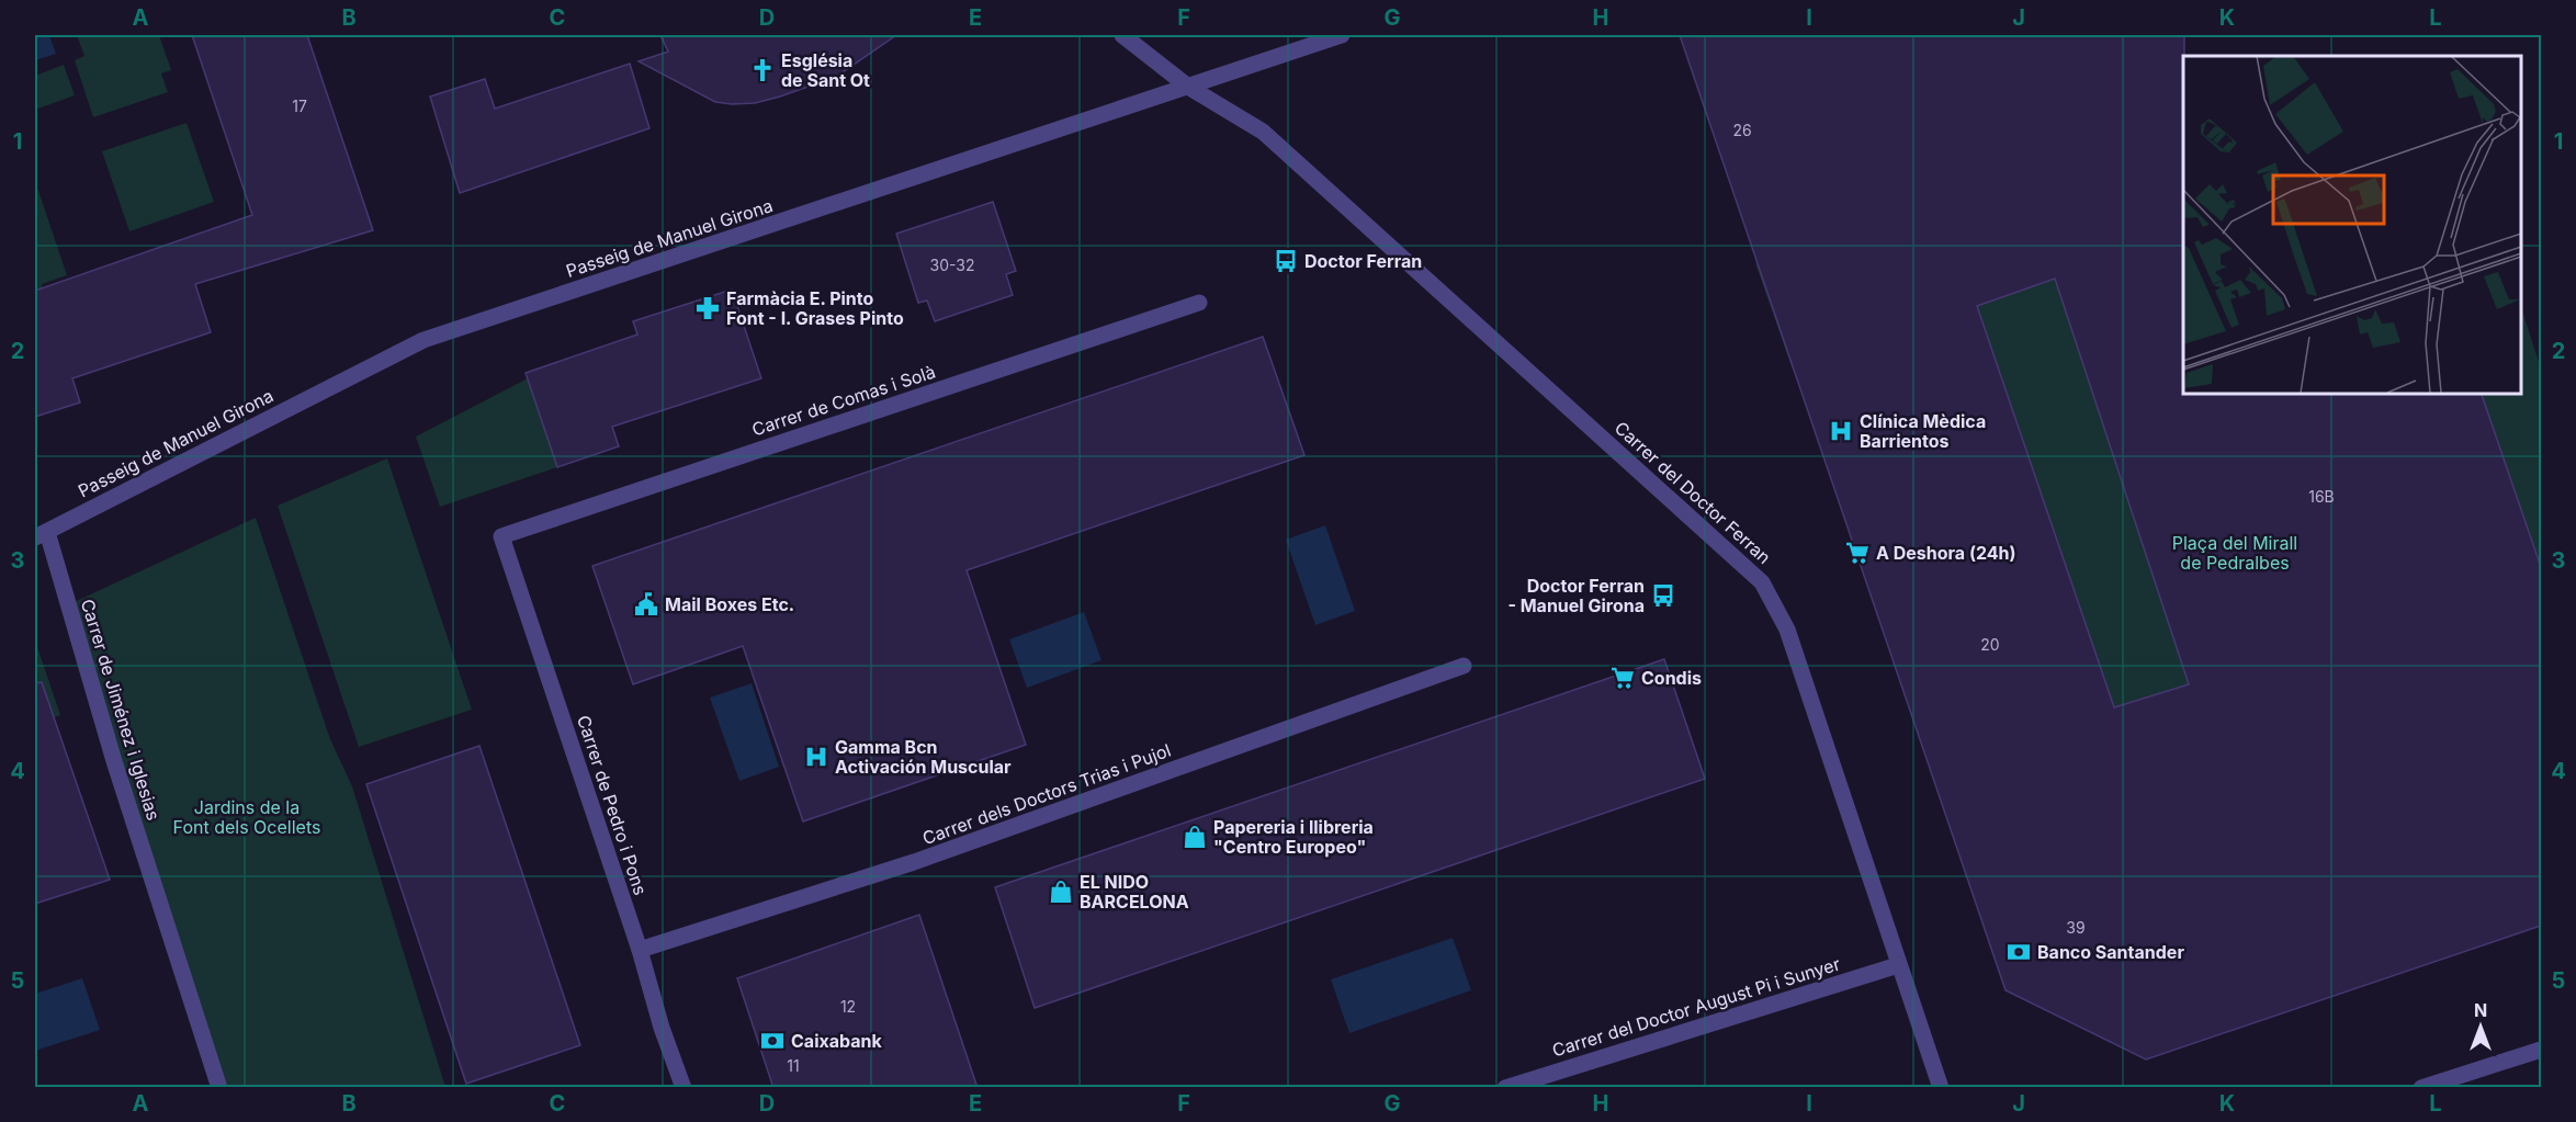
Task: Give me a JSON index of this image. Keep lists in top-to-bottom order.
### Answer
{
  "streets": {
    "street": [
      "Passeig de Manuel Girona",
      "Carrer de Comas i Solà",
      "Carrer del Doctor Ferran",
      "Carrer de Jiménez i Iglesias",
      "Carrer dels Doctors Trias i Pujol",
      "Carrer de Pedro i Pons",
      "Carrer del Doctor August Pi i Sunyer"
    ]
  },
  "crossings": [
    ["Passeig de Manuel Girona", "Carrer del Doctor Ferran"],
    ["Passeig de Manuel Girona", "Carrer de Jiménez i Iglesias"],
    ["Carrer de Comas i Solà", "Carrer de Pedro i Pons"],
    ["Carrer del Doctor Ferran", "Carrer del Doctor August Pi i Sunyer"],
    ["Carrer dels Doctors Trias i Pujol", "Carrer de Pedro i Pons"]
  ],
  "parks": ["Plaça del Mirall de Pedralbes", "Jardins de la Font dels Ocellets"],
  "places": {
    "church": ["Església de Sant Ot"],
    "bus stop": ["Doctor Ferran", "Doctor Ferran - Manuel Girona"],
    "pharmacy": ["Farmàcia E. Pinto Font - I. Grases Pinto"],
    "hospital": ["Clínica Mèdica Barrientos", "Gamma Bcn Activación Muscular"],
    "supermarket": ["A Deshora (24h)", "Condis"],
    "public building": ["Mail Boxes Etc."],
    "shop": ["Papereria i llibreria \"Centro Europeo\"", "EL NIDO BARCELONA"],
    "bank": ["Banco Santander", "Caixabank"]
  },
  "house_numbers": [
    "17",
    "26",
    "30-32",
    "16B",
    "20",
    "39",
    "12",
    "11"
  ],
  "north": "top",
  "grid": {
    "columns": [
      "A",
      "B",
      "C",
      "D",
      "E",
      "F",
      "G",
      "H",
      "I",
      "J",
      "K",
      "L"
    ],
    "rows": [
      "1",
      "2",
      "3",
      "4",
      "5"
    ]
  }
}
